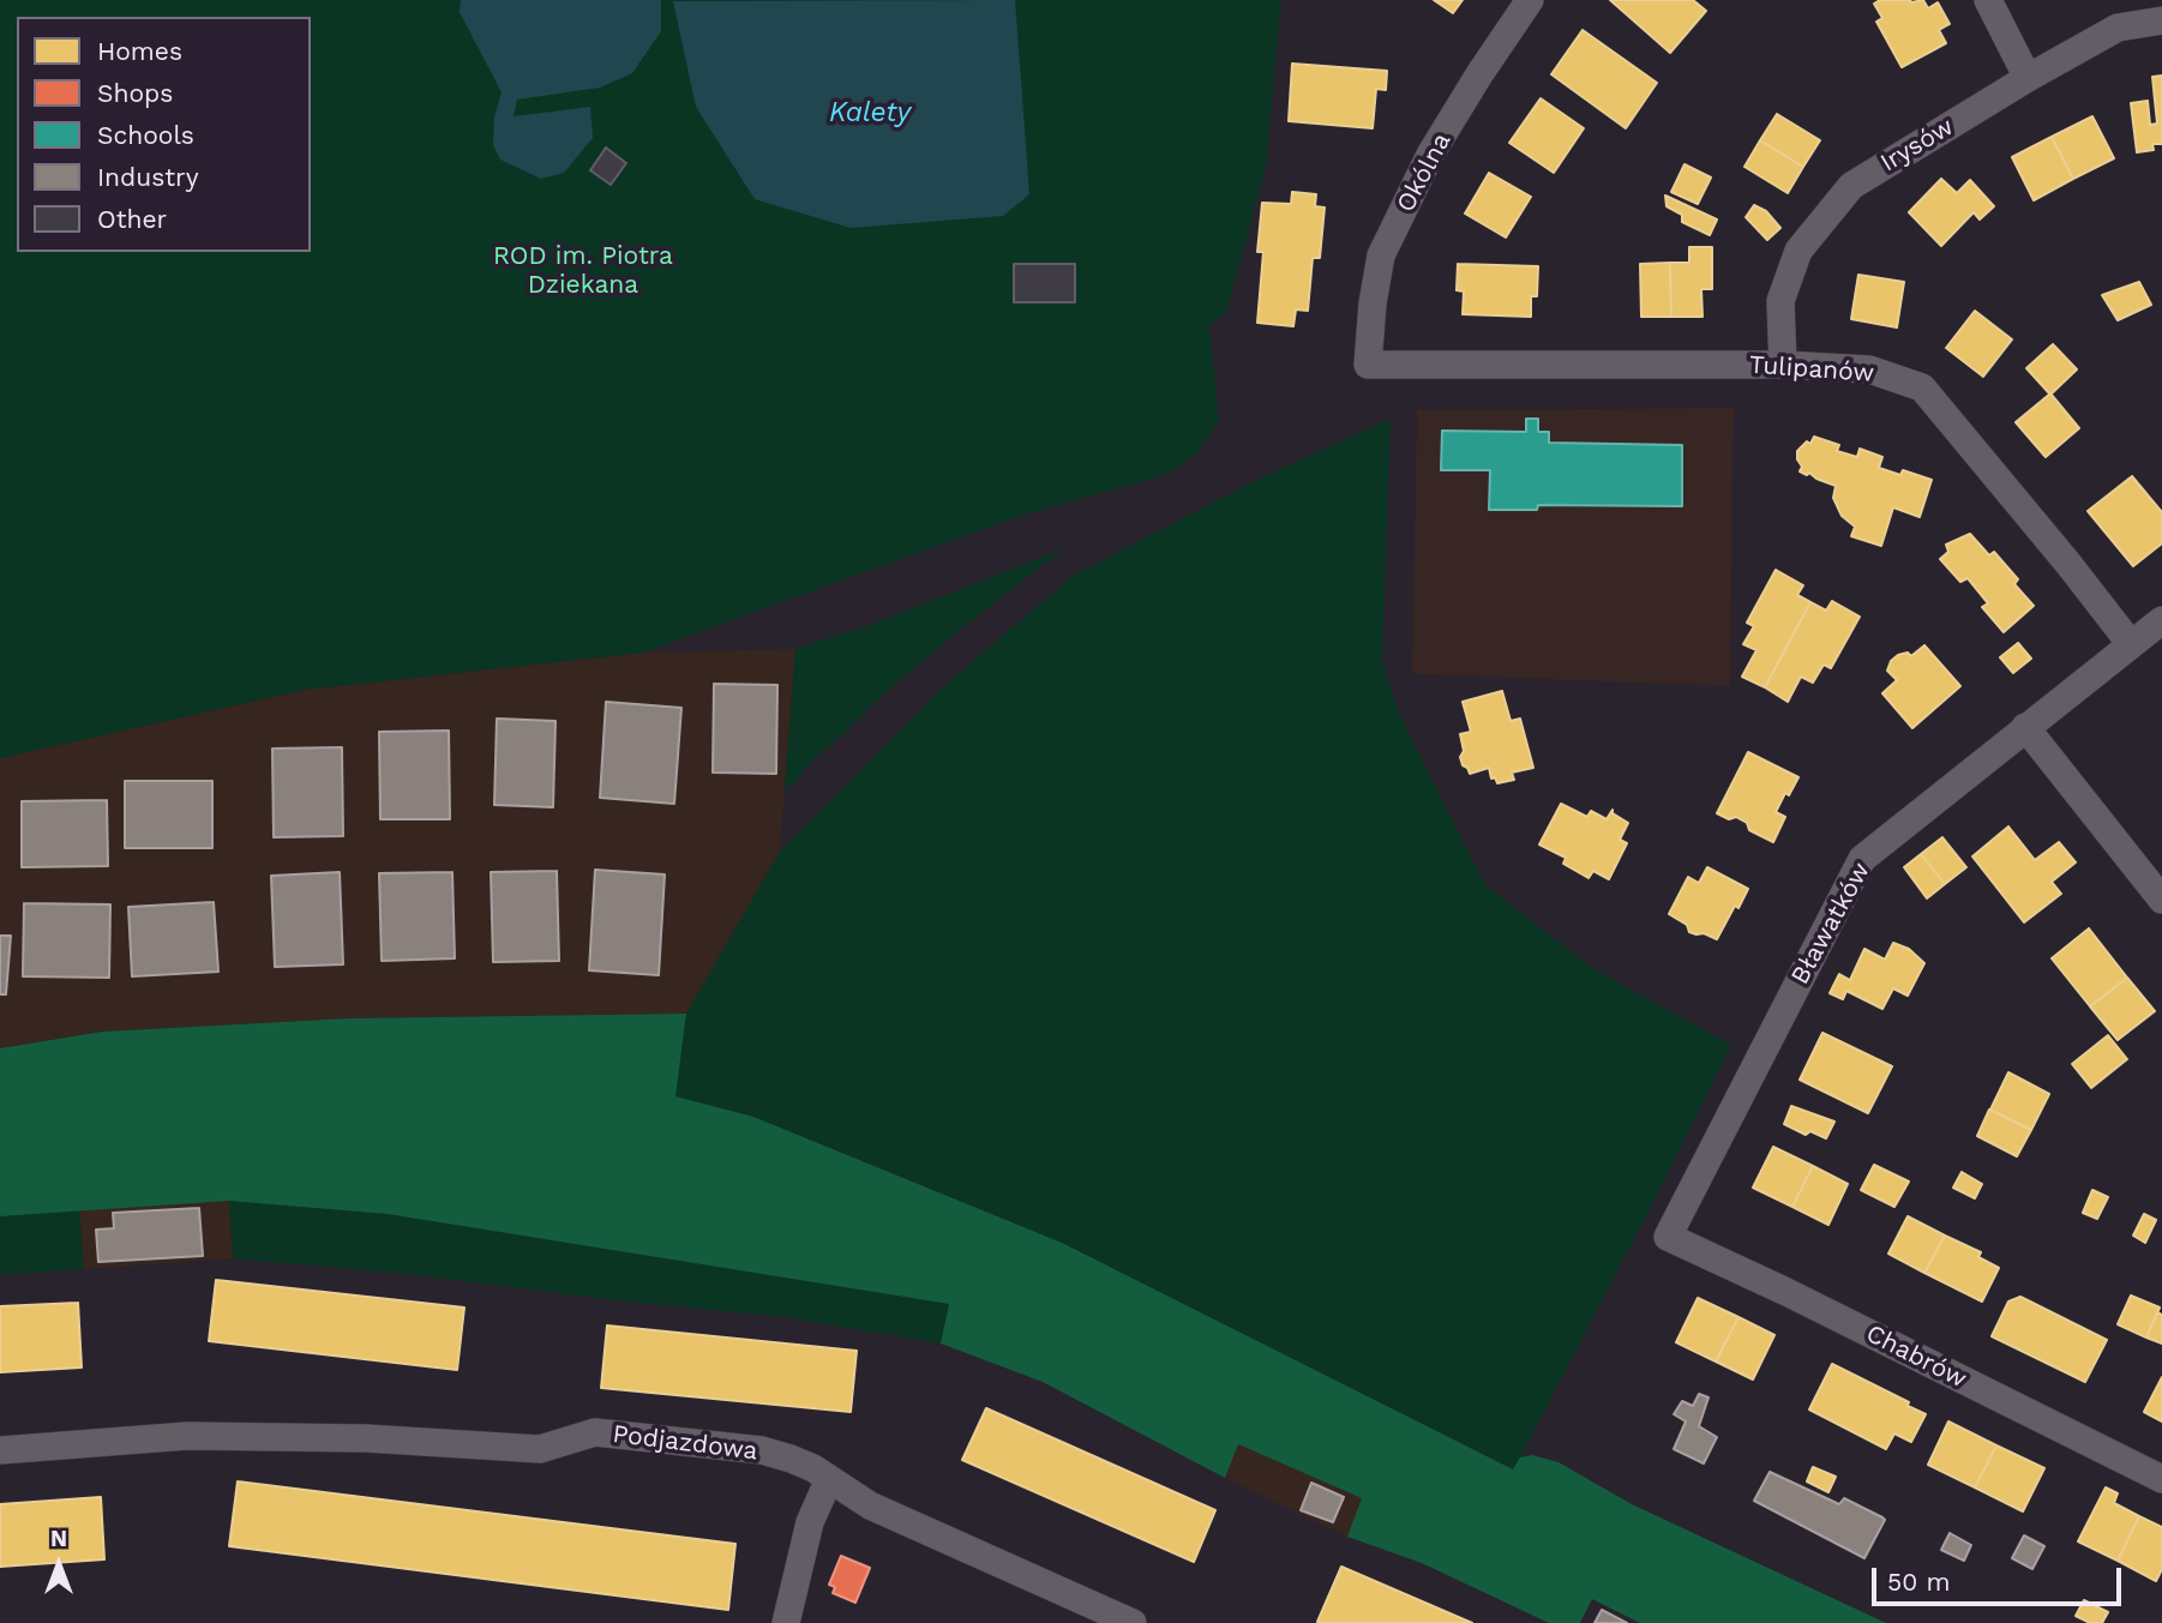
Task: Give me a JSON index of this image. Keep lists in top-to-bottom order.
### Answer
{
  "streets": {
    "street": [
      "Irysów",
      "Okólna",
      "Tulipanów",
      "Bławatków",
      "Chabrów",
      "Podjazdowa"
    ]
  },
  "crossings": [
    ["Irysów", "Tulipanów"],
    ["Okólna", "Tulipanów"],
    ["Tulipanów", "Bławatków"],
    ["Bławatków", "Chabrów"]
  ],
  "water": ["Kalety"],
  "parks": ["ROD im. Piotra Dziekana"],
  "legend": [
    "Homes",
    "Shops",
    "Schools",
    "Industry",
    "Other"
  ],
  "scale_bar": "50 m",
  "north": "top"
}
